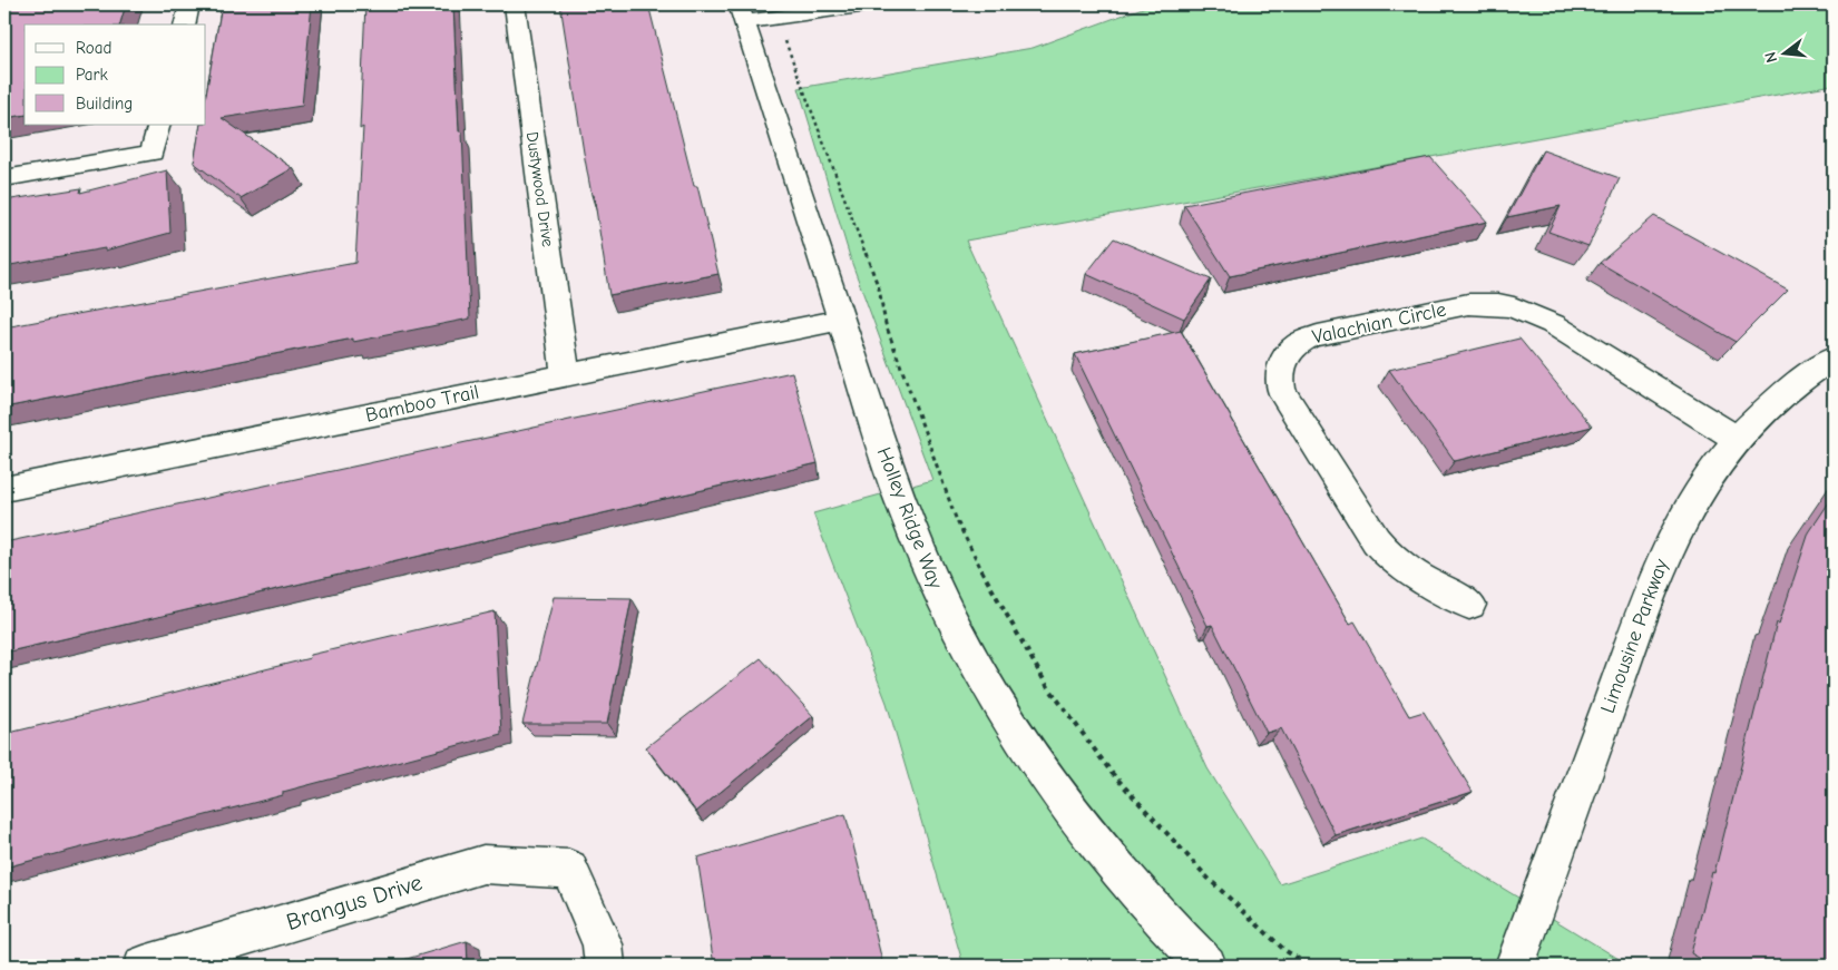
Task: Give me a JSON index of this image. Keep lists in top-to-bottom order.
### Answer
{
  "streets": {
    "street": [
      "Dustywood Drive",
      "Valachian Circle",
      "Bamboo Trail",
      "Holley Ridge Way",
      "Limousine Parkway",
      "Brangus Drive"
    ]
  },
  "crossings": [
    ["Dustywood Drive", "Bamboo Trail"],
    ["Valachian Circle", "Limousine Parkway"],
    ["Bamboo Trail", "Holley Ridge Way"]
  ],
  "legend": ["Road", "Park", "Building"],
  "north": "left"
}
